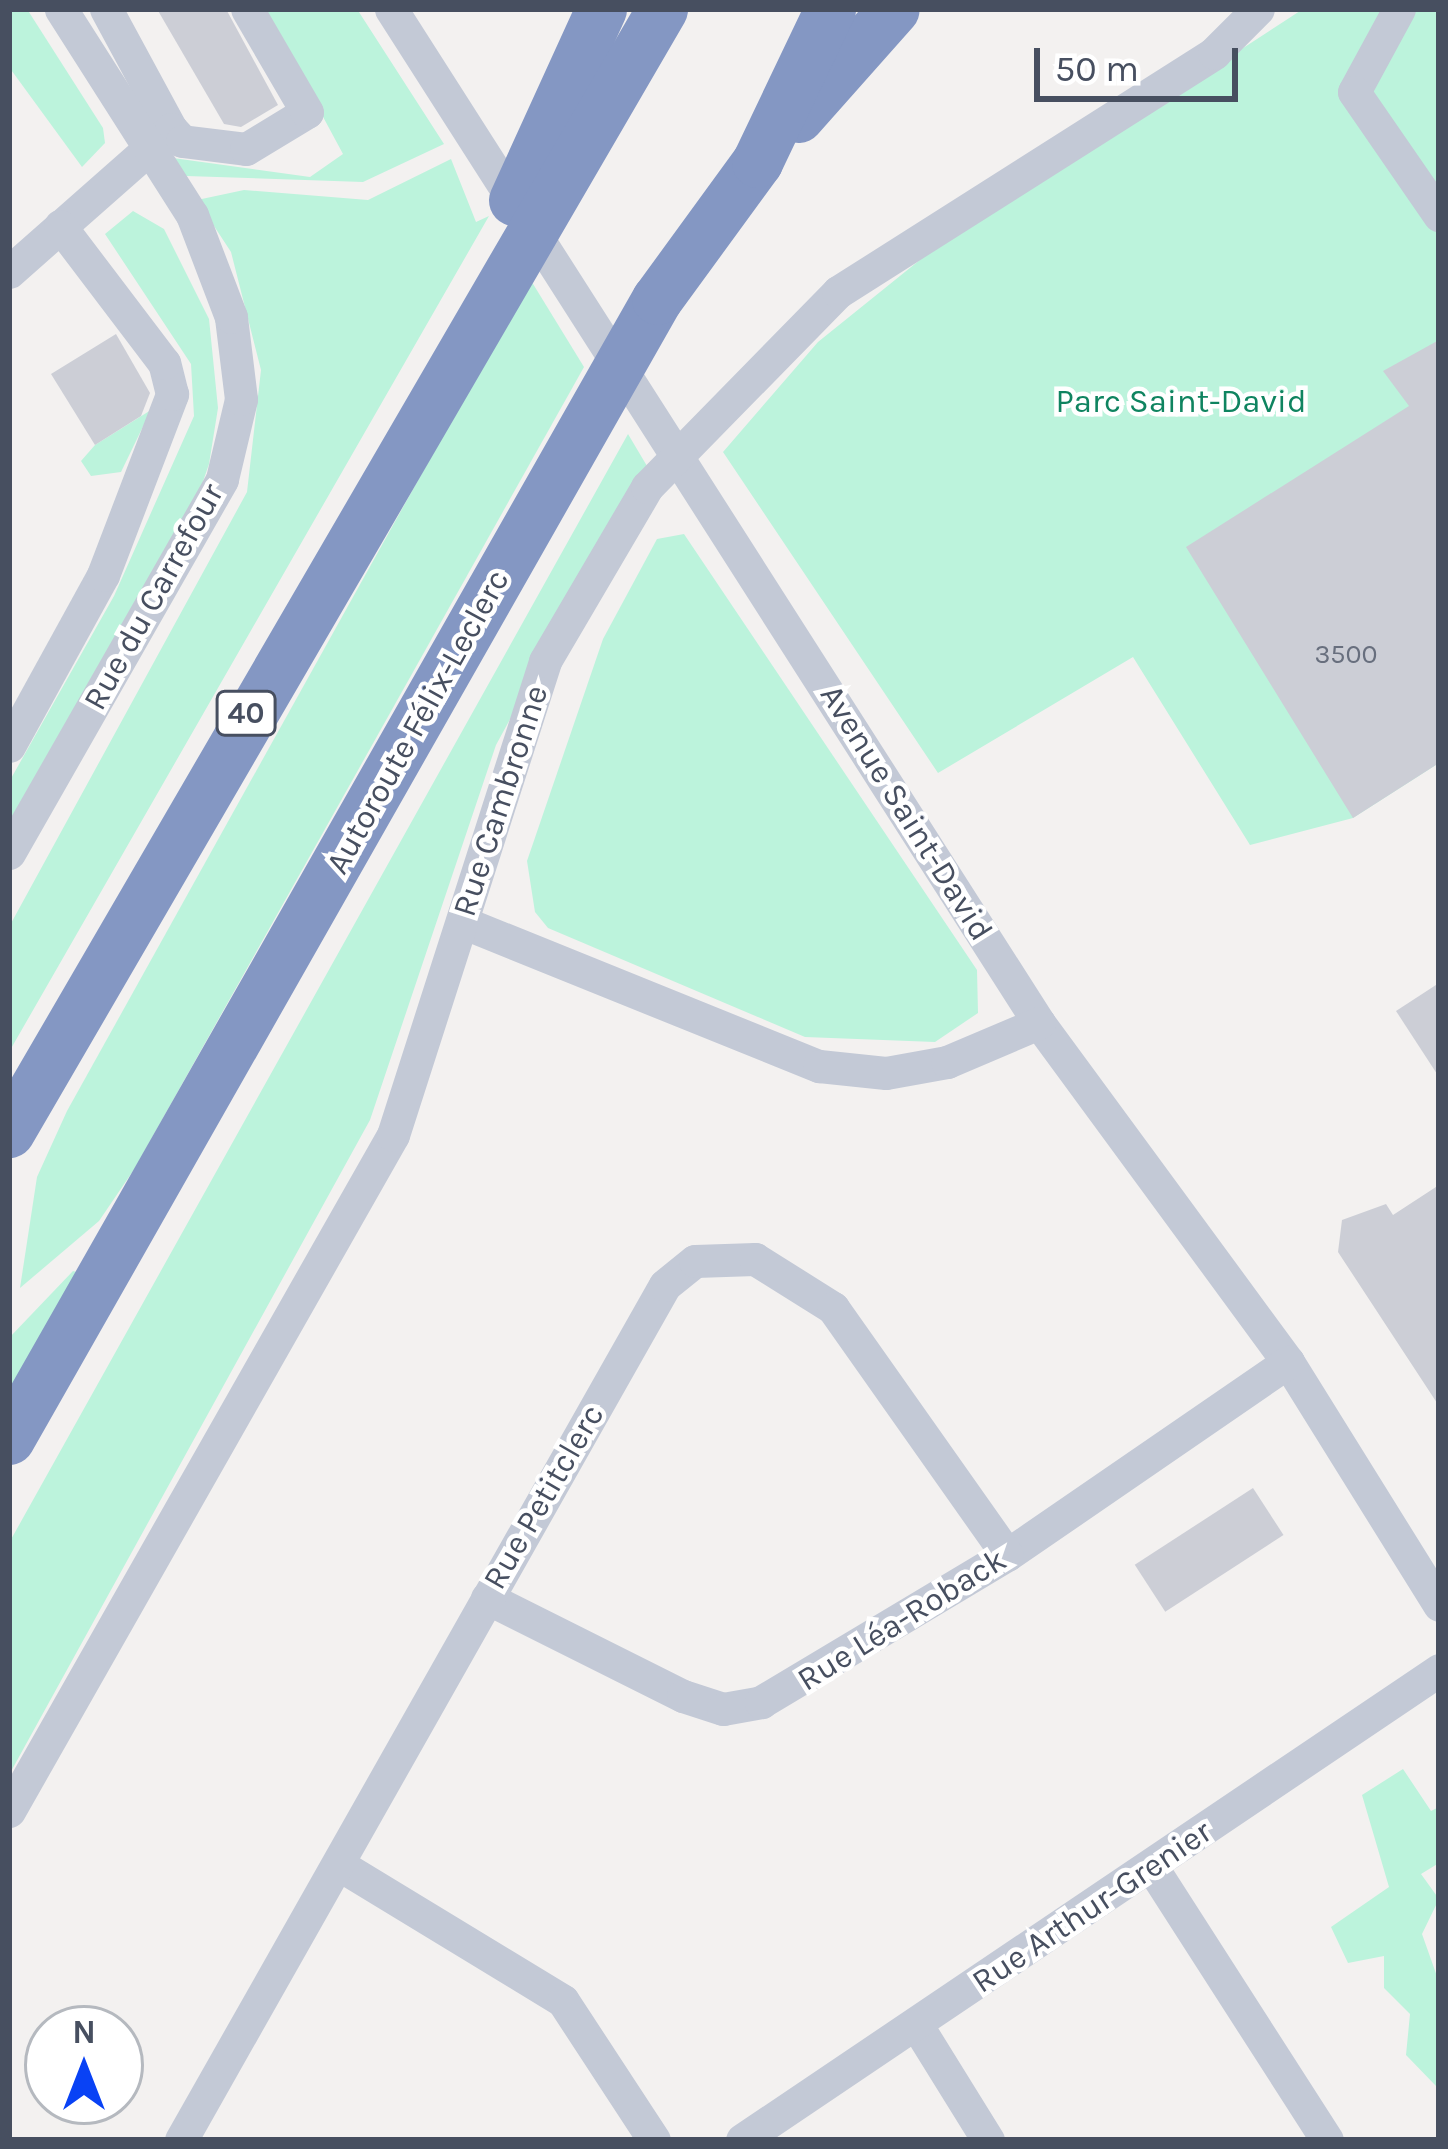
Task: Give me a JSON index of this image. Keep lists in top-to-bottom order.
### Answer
{
  "streets": {
    "highway": ["40", "Autoroute Félix-Leclerc"],
    "street": [
      "Rue du Carrefour",
      "Rue Cambronne",
      "Avenue Saint-David",
      "Rue Petitclerc",
      "Rue Léa-Roback",
      "Rue Arthur-Grenier"
    ]
  },
  "crossings": [
    ["Avenue Saint-David", "Rue Léa-Roback"],
    ["Rue Petitclerc", "Rue Léa-Roback"]
  ],
  "parks": ["Parc Saint-David"],
  "house_numbers": ["3500"],
  "scale_bar": "50 m",
  "north": "top"
}
